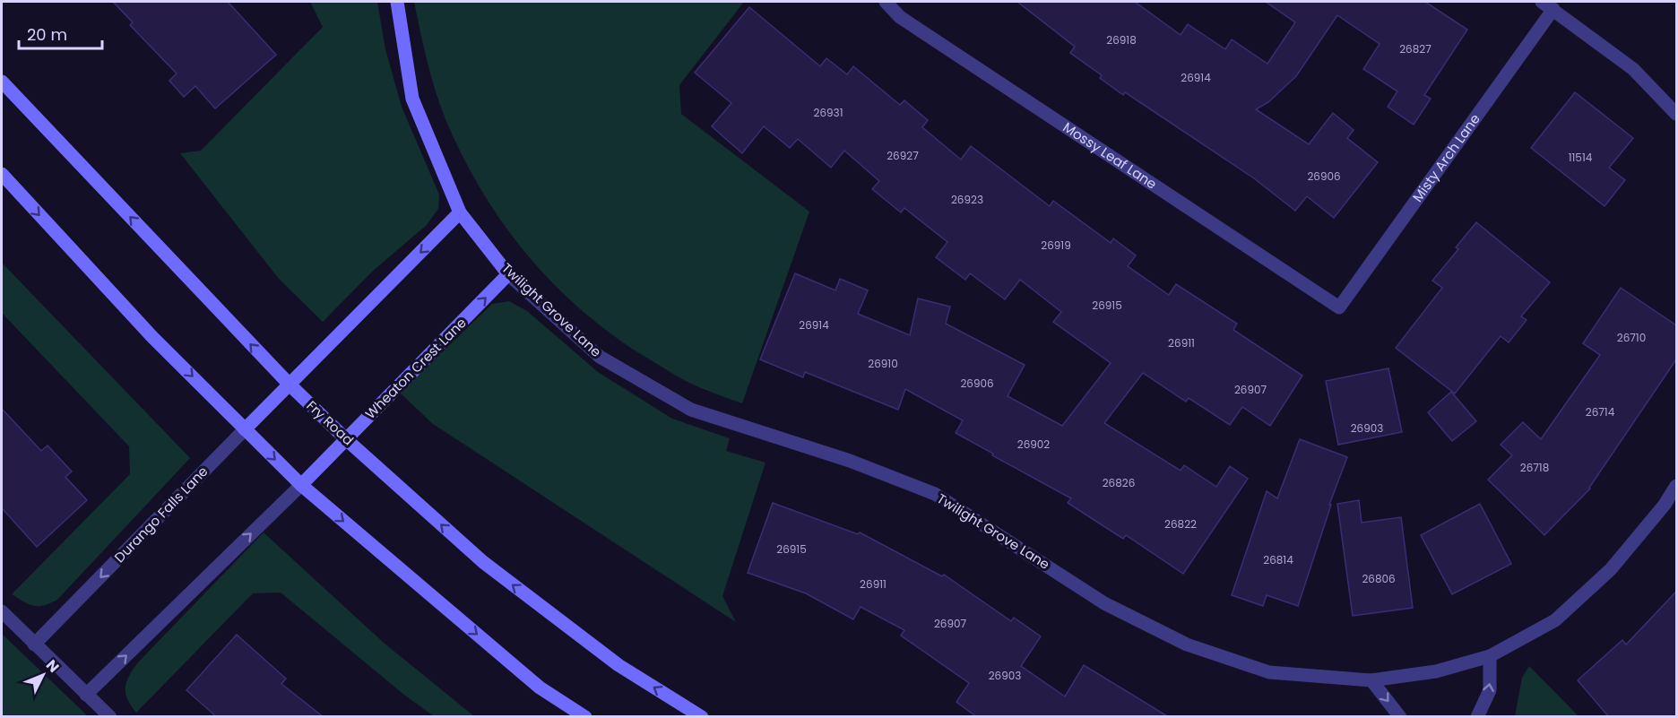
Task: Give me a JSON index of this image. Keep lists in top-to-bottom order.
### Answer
{
  "streets": {
    "main road": [
      "Twilight Grove Lane",
      "Wheaton Crest Lane",
      "Fry Road",
      "Durango Falls Lane"
    ],
    "street": ["Mossy Leaf Lane", "Misty Arch Lane"]
  },
  "crossings": [
    ["Mossy Leaf Lane", "Misty Arch Lane"],
    ["Twilight Grove Lane", "Wheaton Crest Lane"],
    ["Wheaton Crest Lane", "Fry Road"],
    ["Fry Road", "Durango Falls Lane"]
  ],
  "one_way": ["Durango Falls Lane"],
  "house_numbers": [
    "26918",
    "26827",
    "26914",
    "26931",
    "26927",
    "11514",
    "26906",
    "26923",
    "26919",
    "26915",
    "26914",
    "26710",
    "26911",
    "26910",
    "26906",
    "26907",
    "26714",
    "26903",
    "26902",
    "26718",
    "26826",
    "26822",
    "26915",
    "26814",
    "26806",
    "26911",
    "26907",
    "26903"
  ],
  "scale_bar": "20 m",
  "north": "top right"
}
